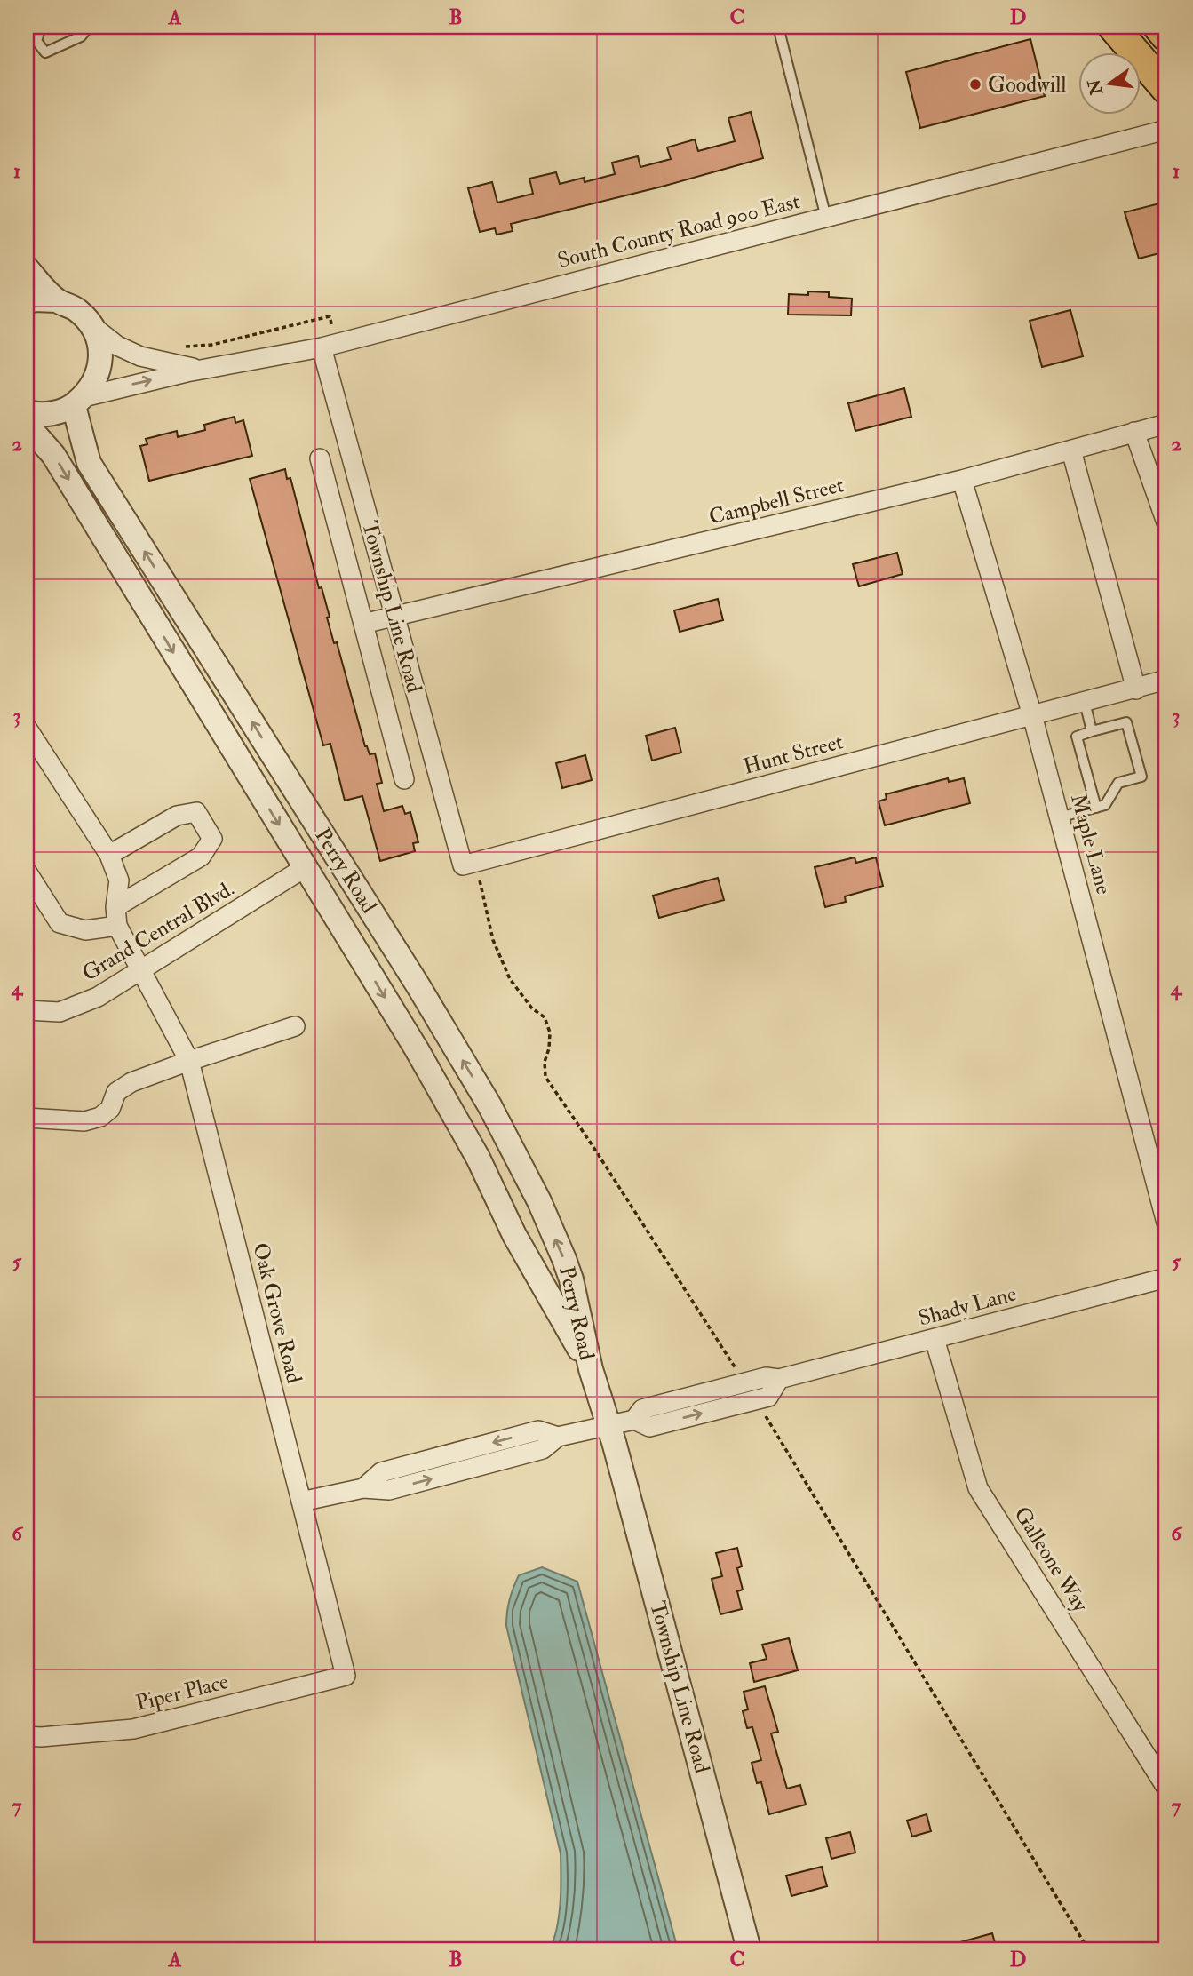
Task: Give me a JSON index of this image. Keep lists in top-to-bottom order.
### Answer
{
  "streets": {
    "street": [
      "South County Road 900 East",
      "Campbell Street",
      "Township Line Road",
      "Hunt Street",
      "Maple Lane",
      "Perry Road",
      "Grand Central Blvd.",
      "Shady Lane",
      "Oak Grove Road",
      "Galleone Way",
      "Piper Place"
    ]
  },
  "crossings": [
    ["South County Road 900 East", "Township Line Road"],
    ["South County Road 900 East", "Perry Road"],
    ["Campbell Street", "Township Line Road"],
    ["Campbell Street", "Maple Lane"],
    ["Township Line Road", "Hunt Street"],
    ["Township Line Road", "Perry Road"],
    ["Township Line Road", "Shady Lane"],
    ["Hunt Street", "Maple Lane"],
    ["Perry Road", "Grand Central Blvd."],
    ["Grand Central Blvd.", "Oak Grove Road"],
    ["Shady Lane", "Galleone Way"],
    ["Oak Grove Road", "Piper Place"]
  ],
  "places": ["Goodwill"],
  "north": "left",
  "grid": {
    "columns": [
      "A",
      "B",
      "C",
      "D"
    ],
    "rows": [
      "1",
      "2",
      "3",
      "4",
      "5",
      "6",
      "7"
    ]
  }
}
